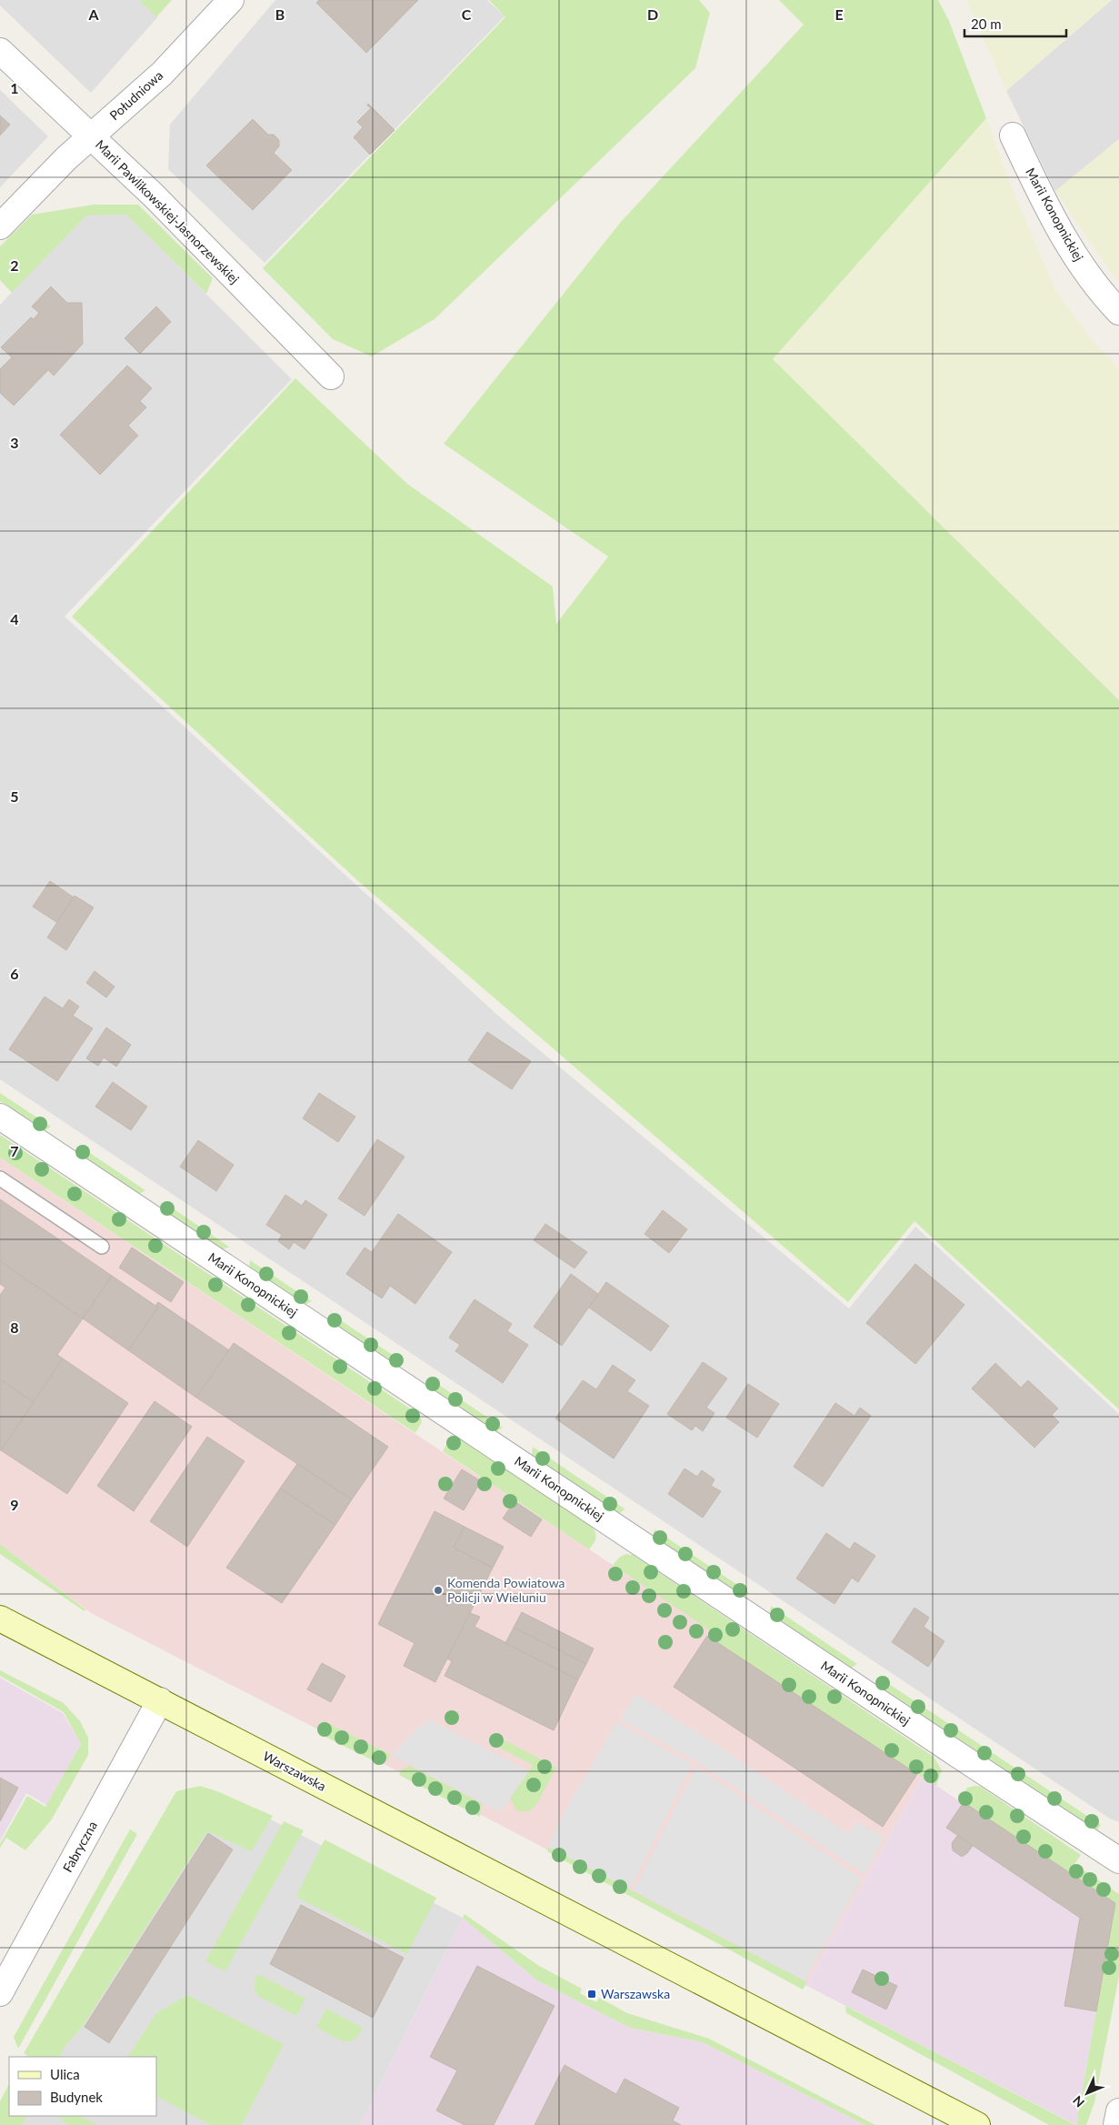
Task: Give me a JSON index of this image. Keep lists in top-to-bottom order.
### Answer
{
  "streets": {
    "main road": ["Warszawska"],
    "street": [
      "Południowa",
      "Marii Pawlikowskiej-Jasnorzewskiej",
      "Marii Konopnickiej",
      "Fabryczna"
    ]
  },
  "crossings": [
    ["Południowa", "Marii Pawlikowskiej-Jasnorzewskiej"],
    ["Warszawska", "Fabryczna"]
  ],
  "places": {
    "other": ["Komenda Powiatowa Policji w Wieluniu"],
    "transit": ["Warszawska"]
  },
  "legend": ["Ulica", "Budynek"],
  "scale_bar": "20 m",
  "north": "bottom left",
  "grid": {
    "columns": [
      "A",
      "B",
      "C",
      "D",
      "E"
    ],
    "rows": [
      "1",
      "2",
      "3",
      "4",
      "5",
      "6",
      "7",
      "8",
      "9"
    ]
  }
}
